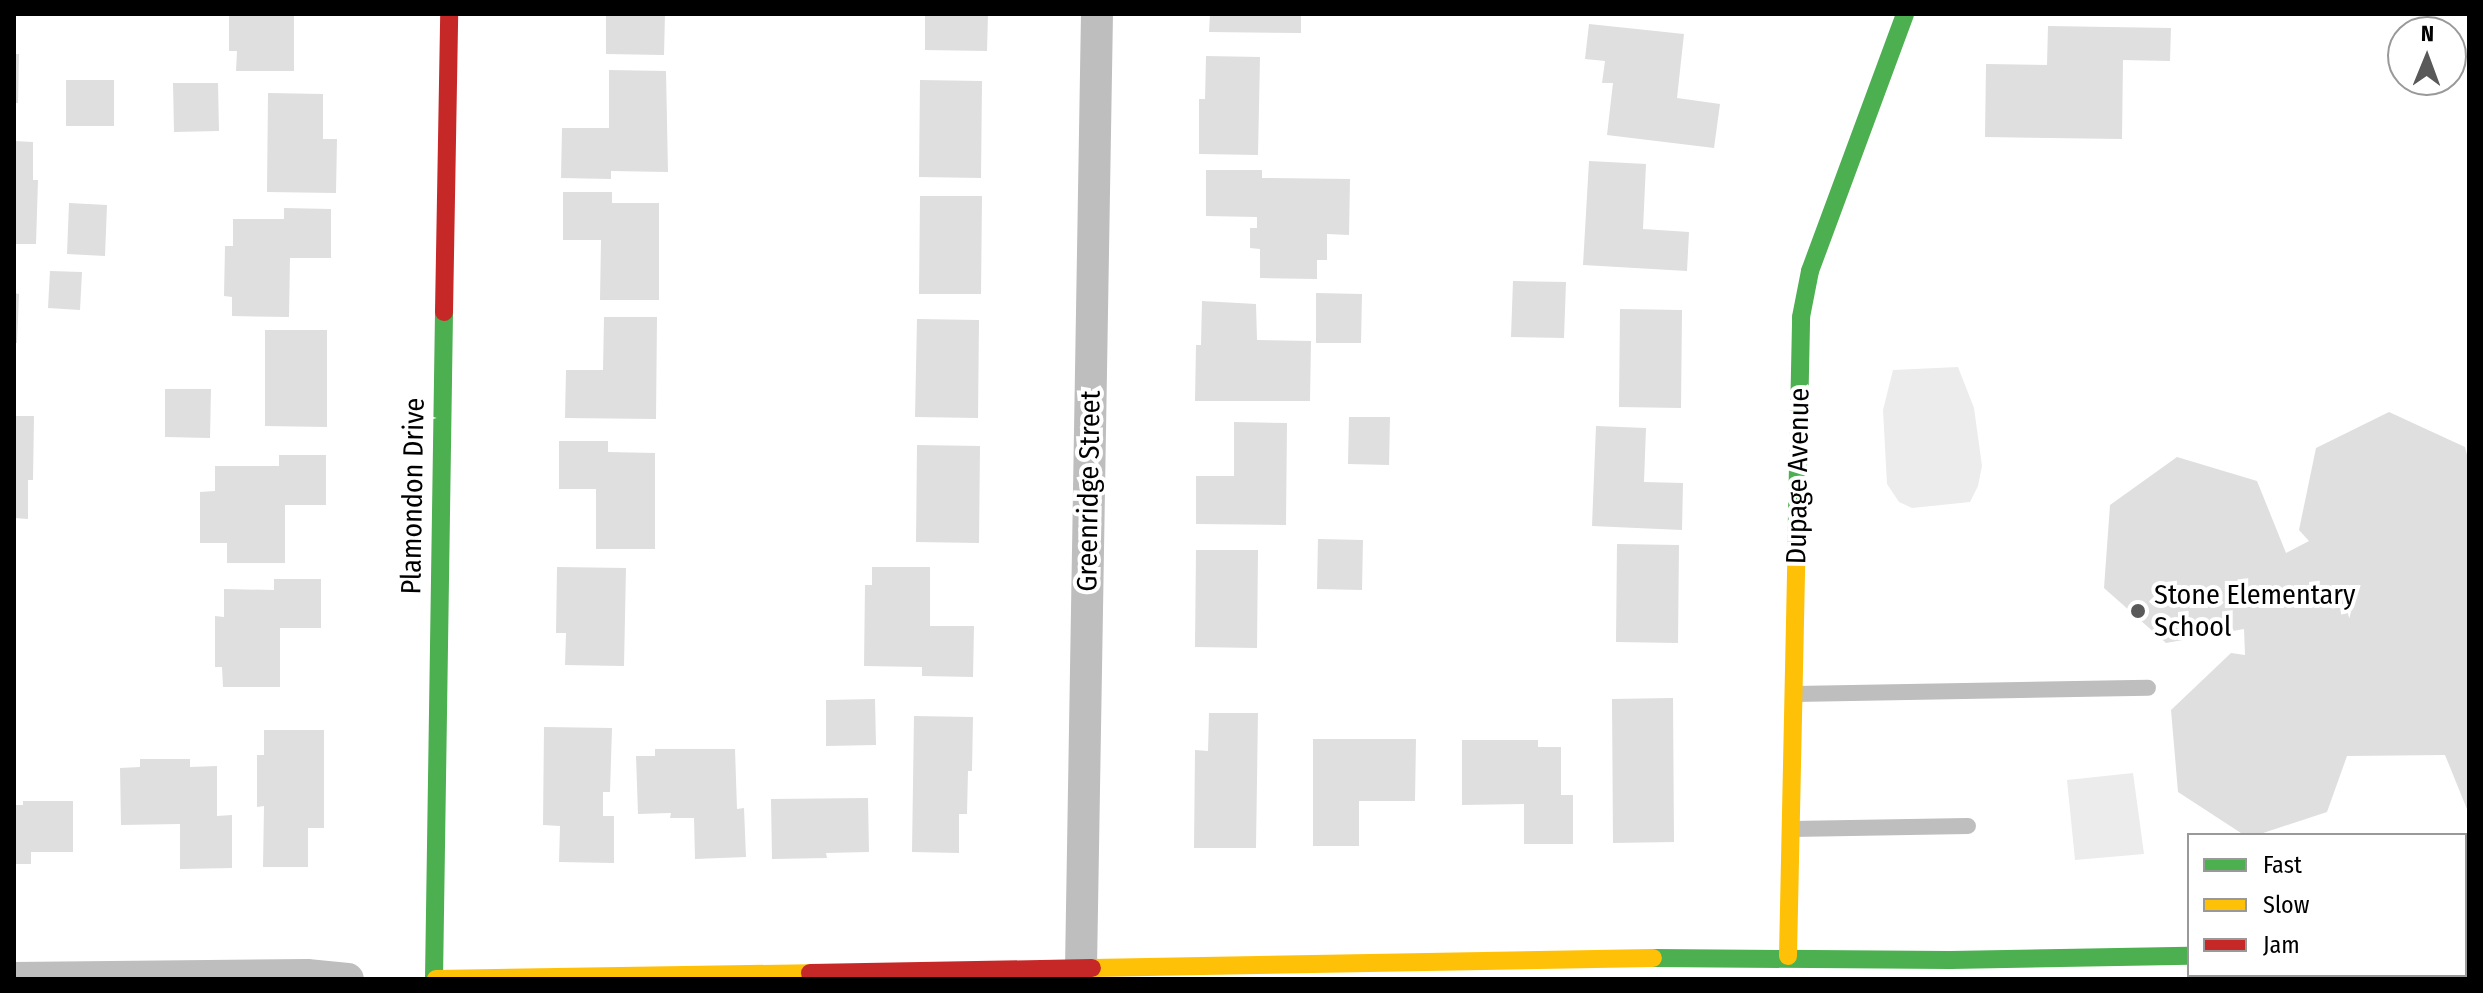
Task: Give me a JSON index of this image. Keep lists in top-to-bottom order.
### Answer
{
  "streets": {
    "street": ["Dupage Avenue", "Greenridge Street", "Plamondon Drive"]
  },
  "places": ["Stone Elementary School"],
  "legend": ["Fast", "Slow", "Jam"],
  "north": "top"
}
